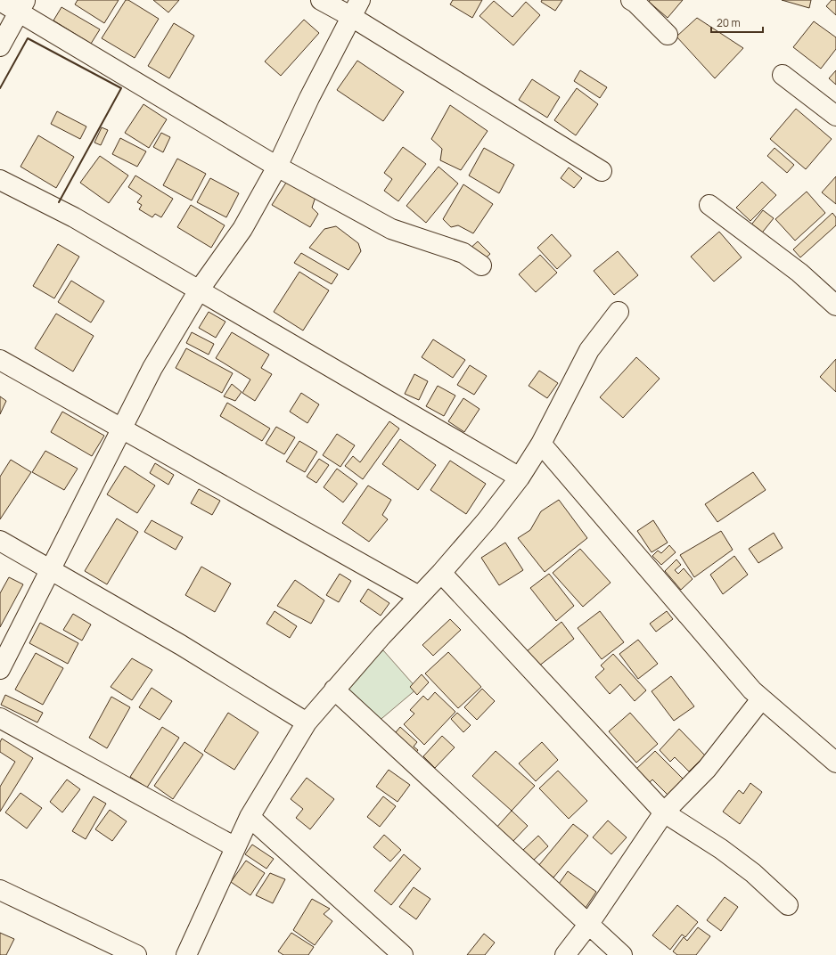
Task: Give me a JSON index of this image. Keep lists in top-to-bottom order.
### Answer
{
  "scale_bar": "20 m"
}
